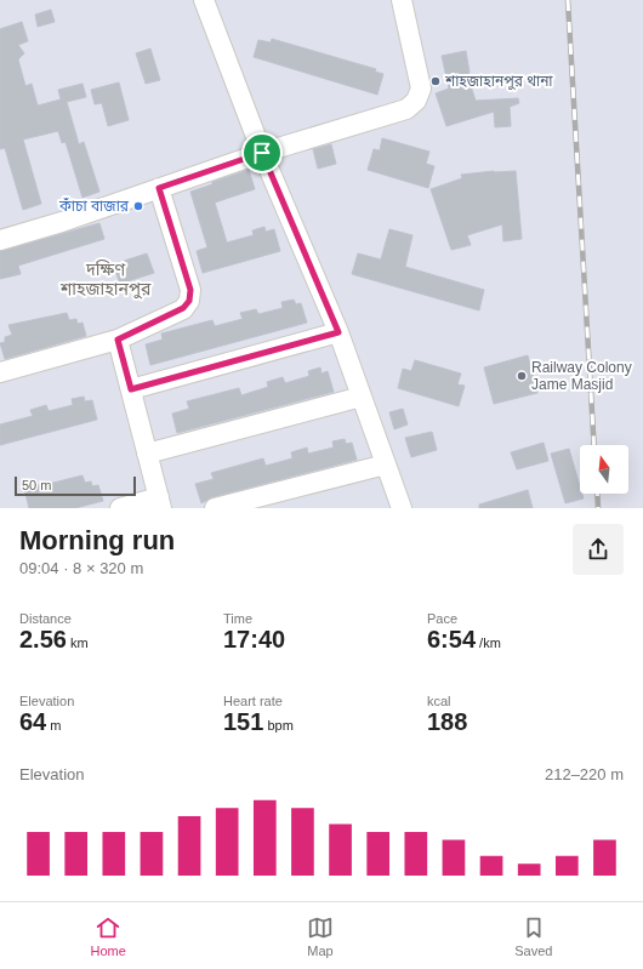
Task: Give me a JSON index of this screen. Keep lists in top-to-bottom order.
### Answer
{
  "districts": ["দক্ষিণ শাহজাহানপুর"],
  "places": ["শাহজাহানপুর থানা", "কাঁচা বাজার", "Railway Colony Jame Masjid"],
  "scale_bar": "50 m",
  "north": "top",
  "page": {
    "scale": "50 m",
    "heading": ["Morning run", "09:04 · 8 × 320 m"],
    "stats": [
      ["Distance", "2.56 km"],
      ["Time", "17:40"],
      ["Pace", "6:54 /km"],
      ["Elevation", "64 m"],
      ["Heart rate", "151 bpm"],
      ["kcal", "188"]
    ],
    "chart": ["Elevation", "212–220 m"],
    "tabs": ["Home", "Map", "Saved"]
  }
}
